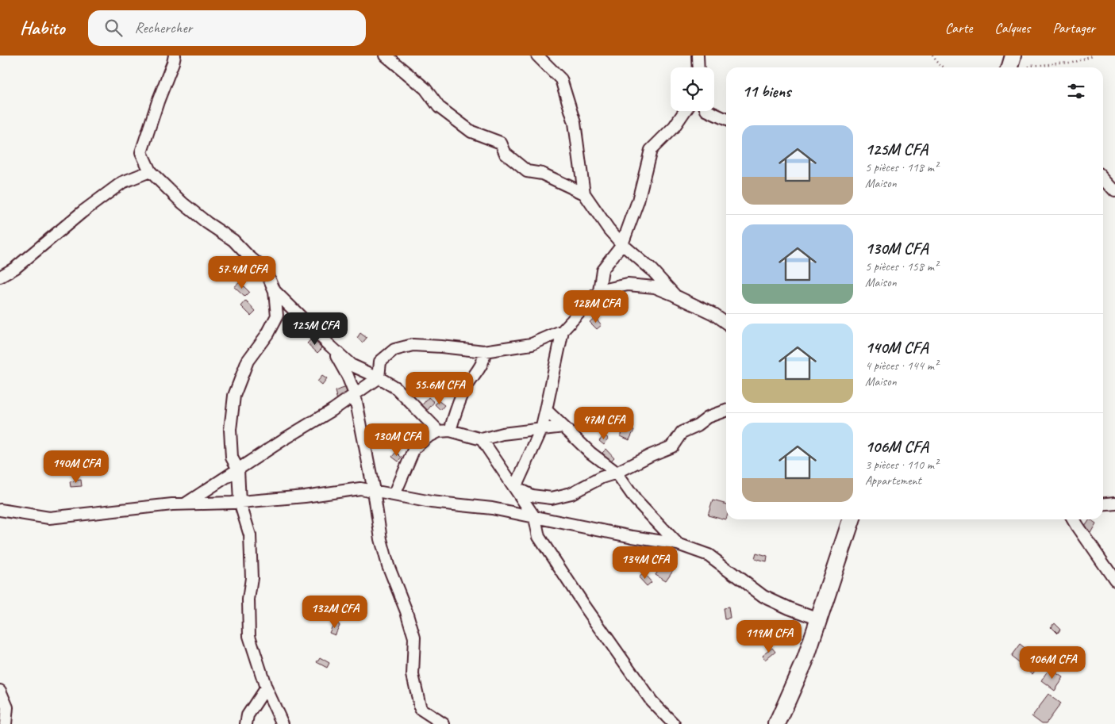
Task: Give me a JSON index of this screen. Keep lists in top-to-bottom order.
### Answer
{
  "page": {
    "header": "Habito",
    "search": "Rechercher",
    "nav": ["Carte", "Calques", "Partager"],
    "heading": "11 biens",
    "list": [
      {
        "name": "125M CFA",
        "note": "5 pièces · 118 m² · Maison"
      },
      {
        "name": "130M CFA",
        "note": "5 pièces · 158 m² · Maison"
      },
      {
        "name": "140M CFA",
        "note": "4 pièces · 144 m² · Maison"
      },
      {
        "name": "106M CFA",
        "note": "3 pièces · 110 m² · Appartement"
      }
    ],
    "price": [
      "57.4M CFA",
      "128M CFA",
      "125M CFA",
      "55.6M CFA",
      "47M CFA",
      "130M CFA",
      "140M CFA",
      "134M CFA",
      "132M CFA",
      "119M CFA",
      "106M CFA"
    ]
  }
}
